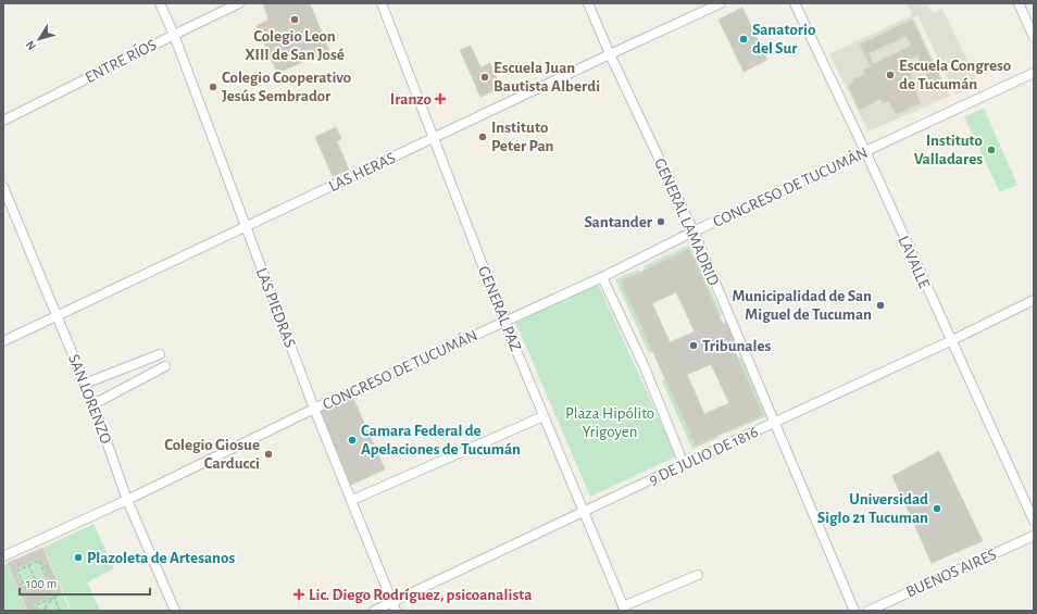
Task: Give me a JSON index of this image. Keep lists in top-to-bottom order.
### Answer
{
  "streets": {
    "street": [
      "ENTRE RÍOS",
      "LAS HERAS",
      "CONGRESO DE TUCUMÁN",
      "GENERAL LAMADRID",
      "LAVALLE",
      "LAS PIEDRAS",
      "GENERAL PAZ",
      "SAN LORENZO",
      "9 DE JULIO DE 1816",
      "BUENOS AIRES"
    ]
  },
  "crossings": [
    ["ENTRE RÍOS", "LAS PIEDRAS"],
    ["LAS HERAS", "GENERAL LAMADRID"],
    ["LAS HERAS", "LAS PIEDRAS"],
    ["LAS HERAS", "GENERAL PAZ"],
    ["LAS HERAS", "SAN LORENZO"],
    ["CONGRESO DE TUCUMÁN", "GENERAL LAMADRID"],
    ["CONGRESO DE TUCUMÁN", "LAVALLE"],
    ["CONGRESO DE TUCUMÁN", "LAS PIEDRAS"],
    ["CONGRESO DE TUCUMÁN", "GENERAL PAZ"],
    ["CONGRESO DE TUCUMÁN", "SAN LORENZO"],
    ["GENERAL LAMADRID", "9 DE JULIO DE 1816"],
    ["LAVALLE", "9 DE JULIO DE 1816"],
    ["LAS PIEDRAS", "9 DE JULIO DE 1816"],
    ["GENERAL PAZ", "9 DE JULIO DE 1816"]
  ],
  "parks": ["Plaza Hipólito Yrigoyen"],
  "places": {
    "other": [
      "Colegio Leon XIII de San José",
      "Sanatorio del Sur",
      "Escuela Congreso de Tucumán",
      "Escuela Juan Bautista Alberdi",
      "Colegio Cooperativo Jesús Sembrador",
      "Instituto Peter Pan",
      "Instituto Valladares",
      "Santander",
      "Municipalidad de San Miguel de Tucuman",
      "Tribunales",
      "Camara Federal de Apelaciones de Tucumán",
      "Colegio Giosue Carducci",
      "Universidad Siglo 21 Tucuman",
      "Plazoleta de Artesanos"
    ],
    "health": ["Iranzo", "Lic. Diego Rodríguez, psicoanalista"]
  },
  "scale_bar": "100 m",
  "north": "bottom left"
}
